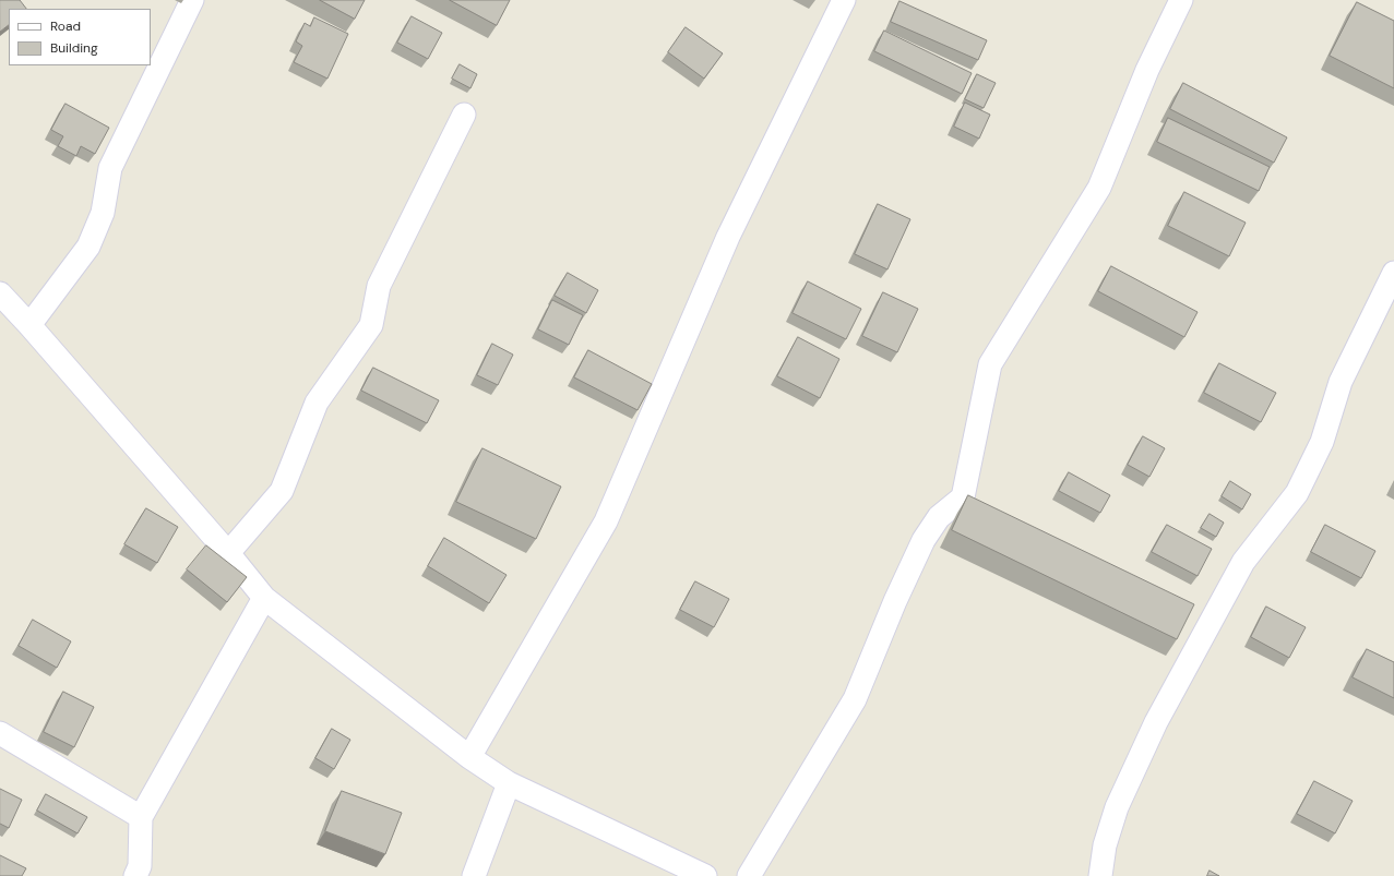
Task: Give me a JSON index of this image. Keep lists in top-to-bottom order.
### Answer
{
  "legend": ["Road", "Building"]
}
